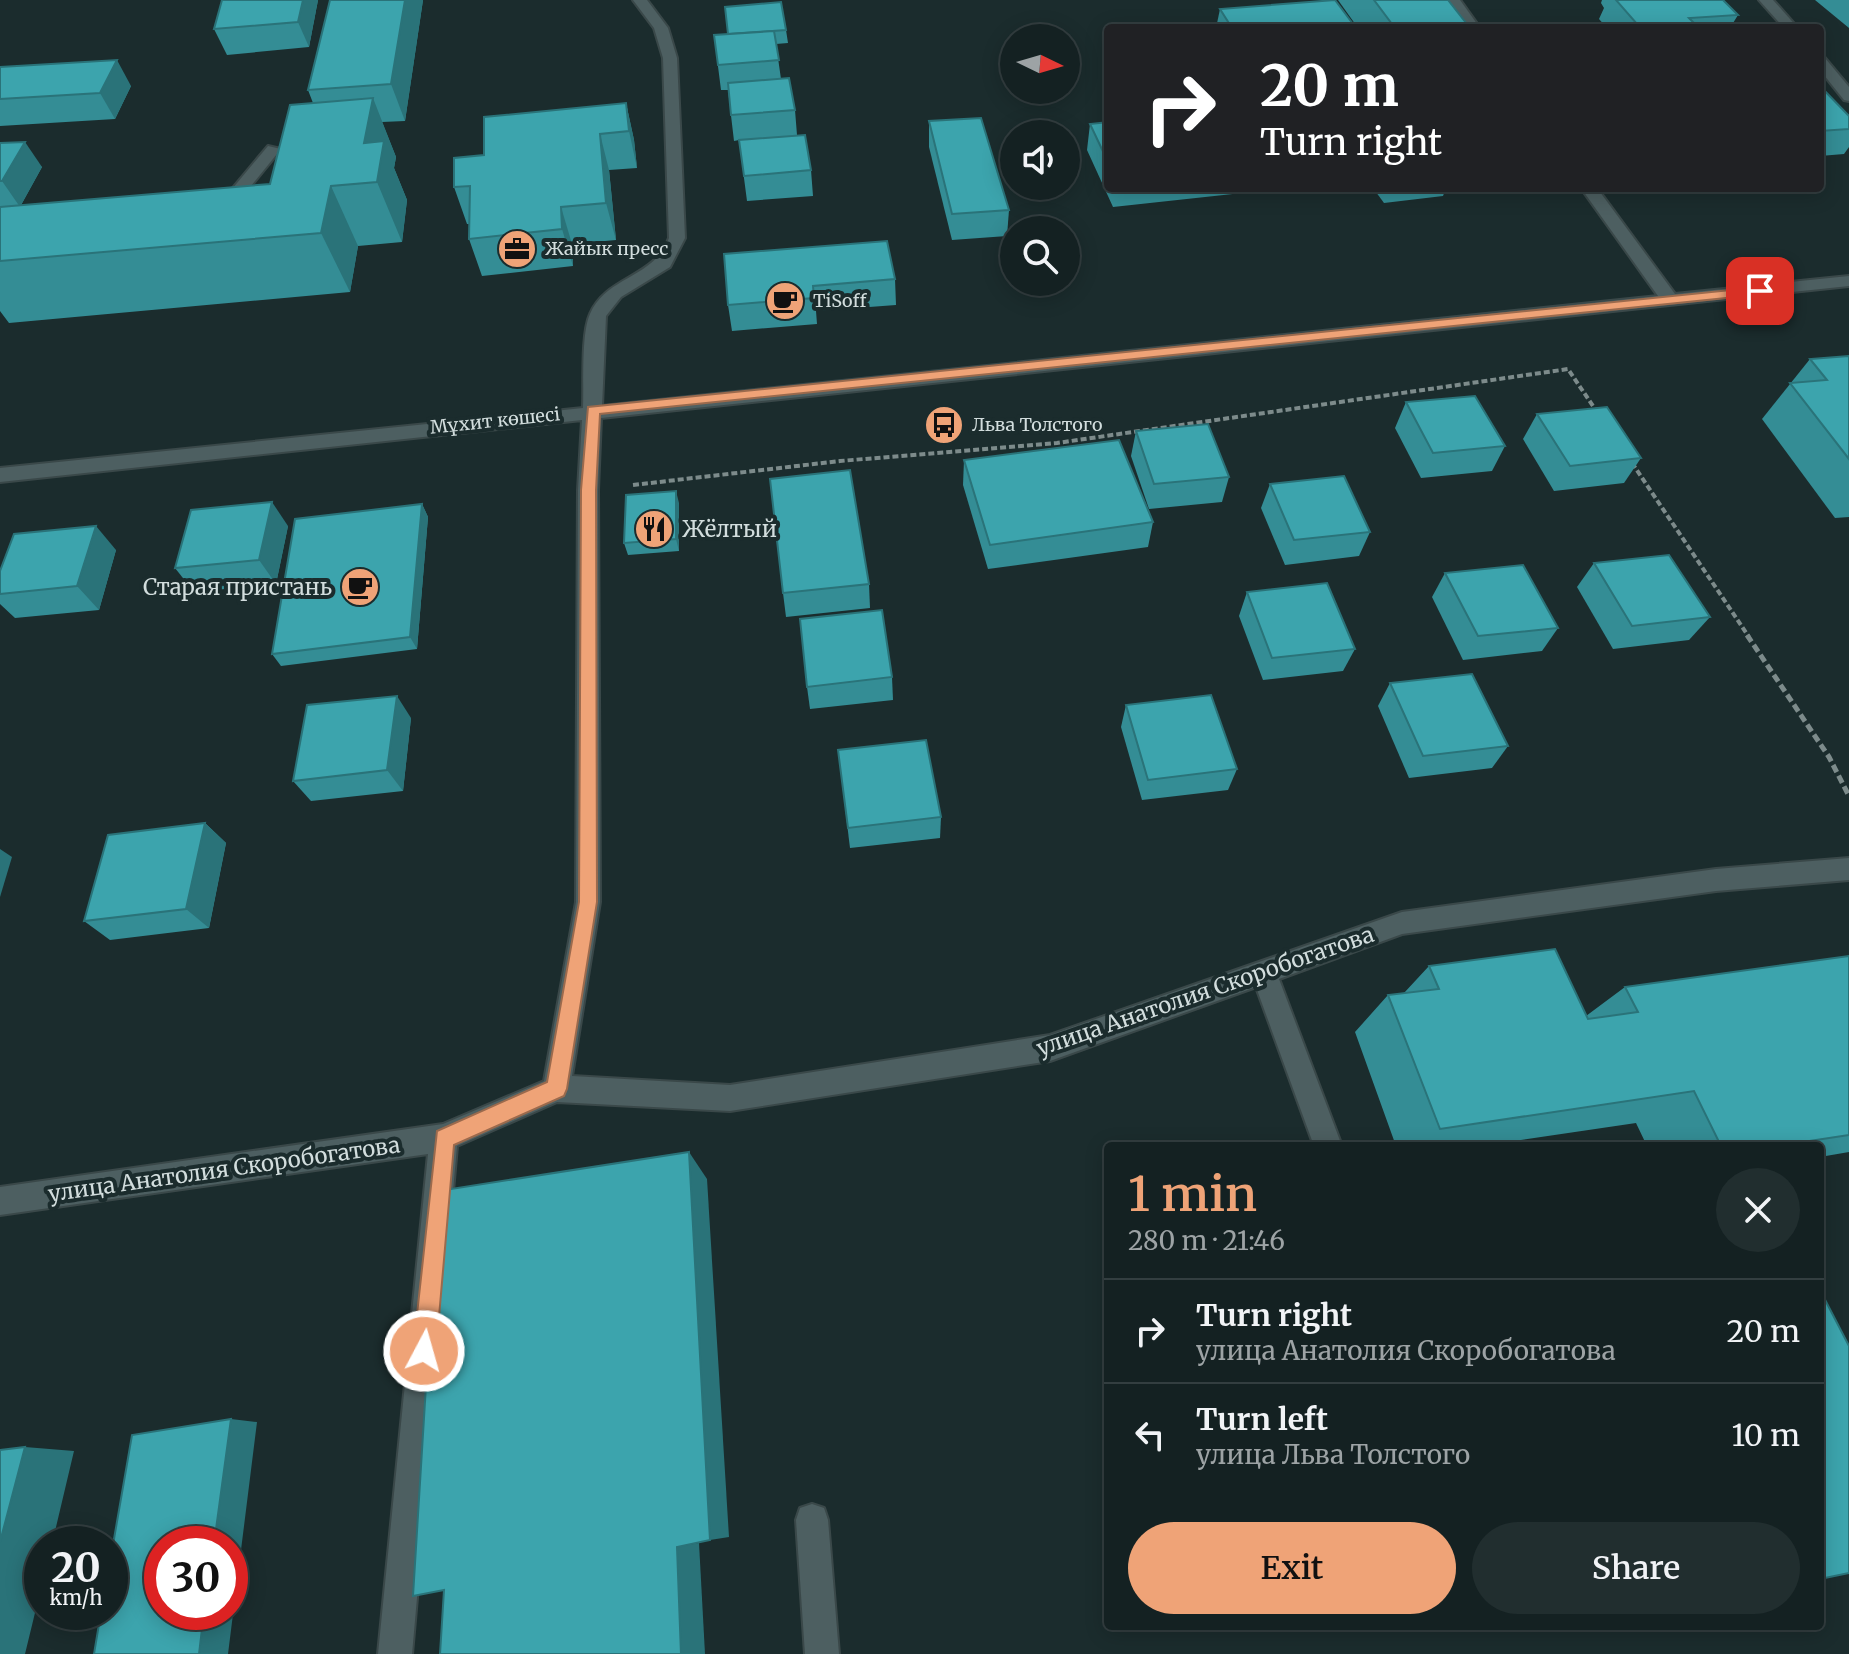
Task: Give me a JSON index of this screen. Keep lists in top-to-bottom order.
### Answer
{
  "streets": {
    "street": ["Мұхит көшесі", "улица Анатолия Скоробогатова"]
  },
  "places": {
    "office": ["Жайык пресс"],
    "cafe": ["TiSoff", "Старая пристань"],
    "bus stop": ["Льва Толстого"],
    "restaurant": ["Жёлтый"]
  },
  "north": "right",
  "page": {
    "turn": ["20 m", "Turn right"],
    "heading": ["1 min", "280 m · 21:46"],
    "list": [
      {
        "name": "Turn right",
        "note": "улица Анатолия Скоробогатова",
        "value": "20 m"
      },
      {
        "name": "Turn left",
        "note": "улица Льва Толстого",
        "value": "10 m"
      }
    ],
    "buttons": ["Exit", "Share"],
    "speed": "20 km/h",
    "limit": "30"
  }
}
